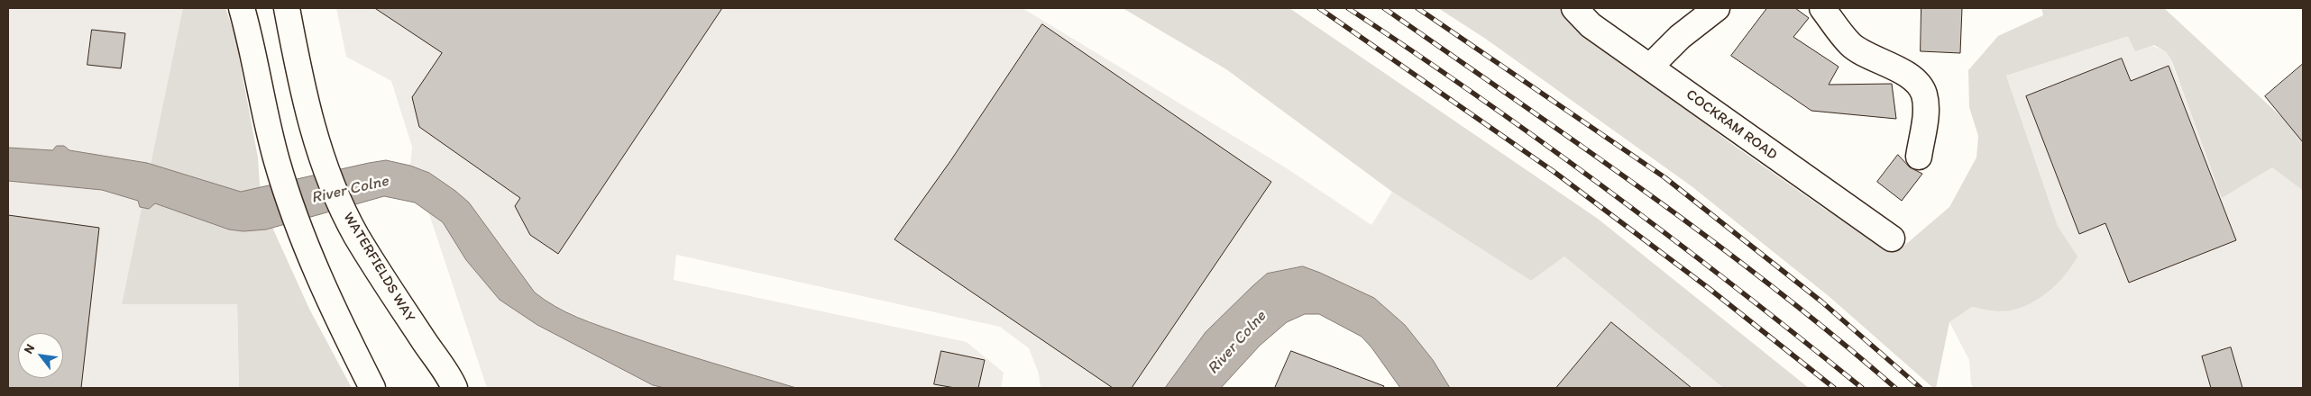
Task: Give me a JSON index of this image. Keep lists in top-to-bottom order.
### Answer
{
  "streets": {
    "main road": ["COCKRAM ROAD", "WATERFIELDS WAY"]
  },
  "water": ["River Colne"],
  "north": "top left"
}
